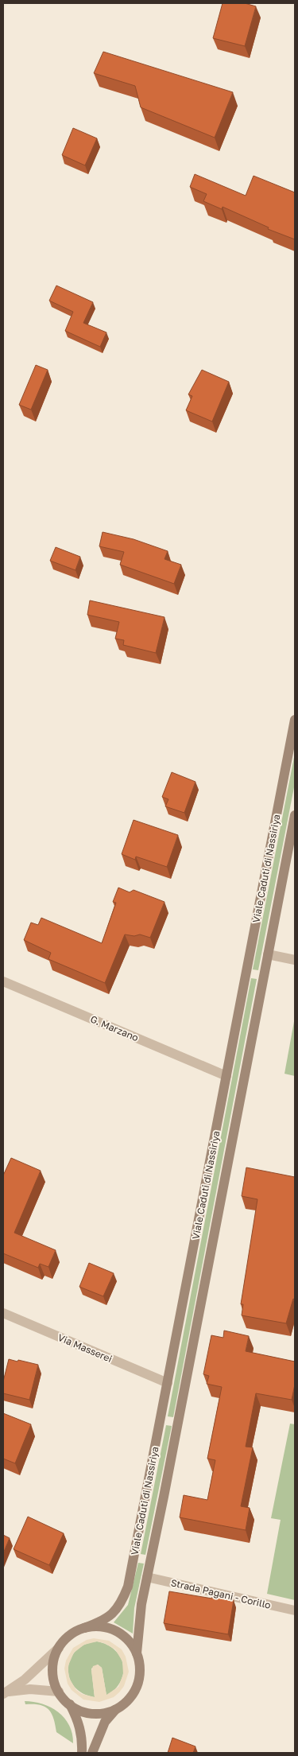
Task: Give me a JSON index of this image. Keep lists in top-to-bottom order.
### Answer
{
  "streets": {
    "main road": ["Viale Caduti di Nassiriya"],
    "street": ["G. Marzano", "Via Masserei", "Strada Pagani - Corillo"]
  },
  "crossings": [
    ["Viale Caduti di Nassiriya", "G. Marzano"],
    ["Viale Caduti di Nassiriya", "Via Masserei"],
    ["Viale Caduti di Nassiriya", "Strada Pagani - Corillo"]
  ]
}
